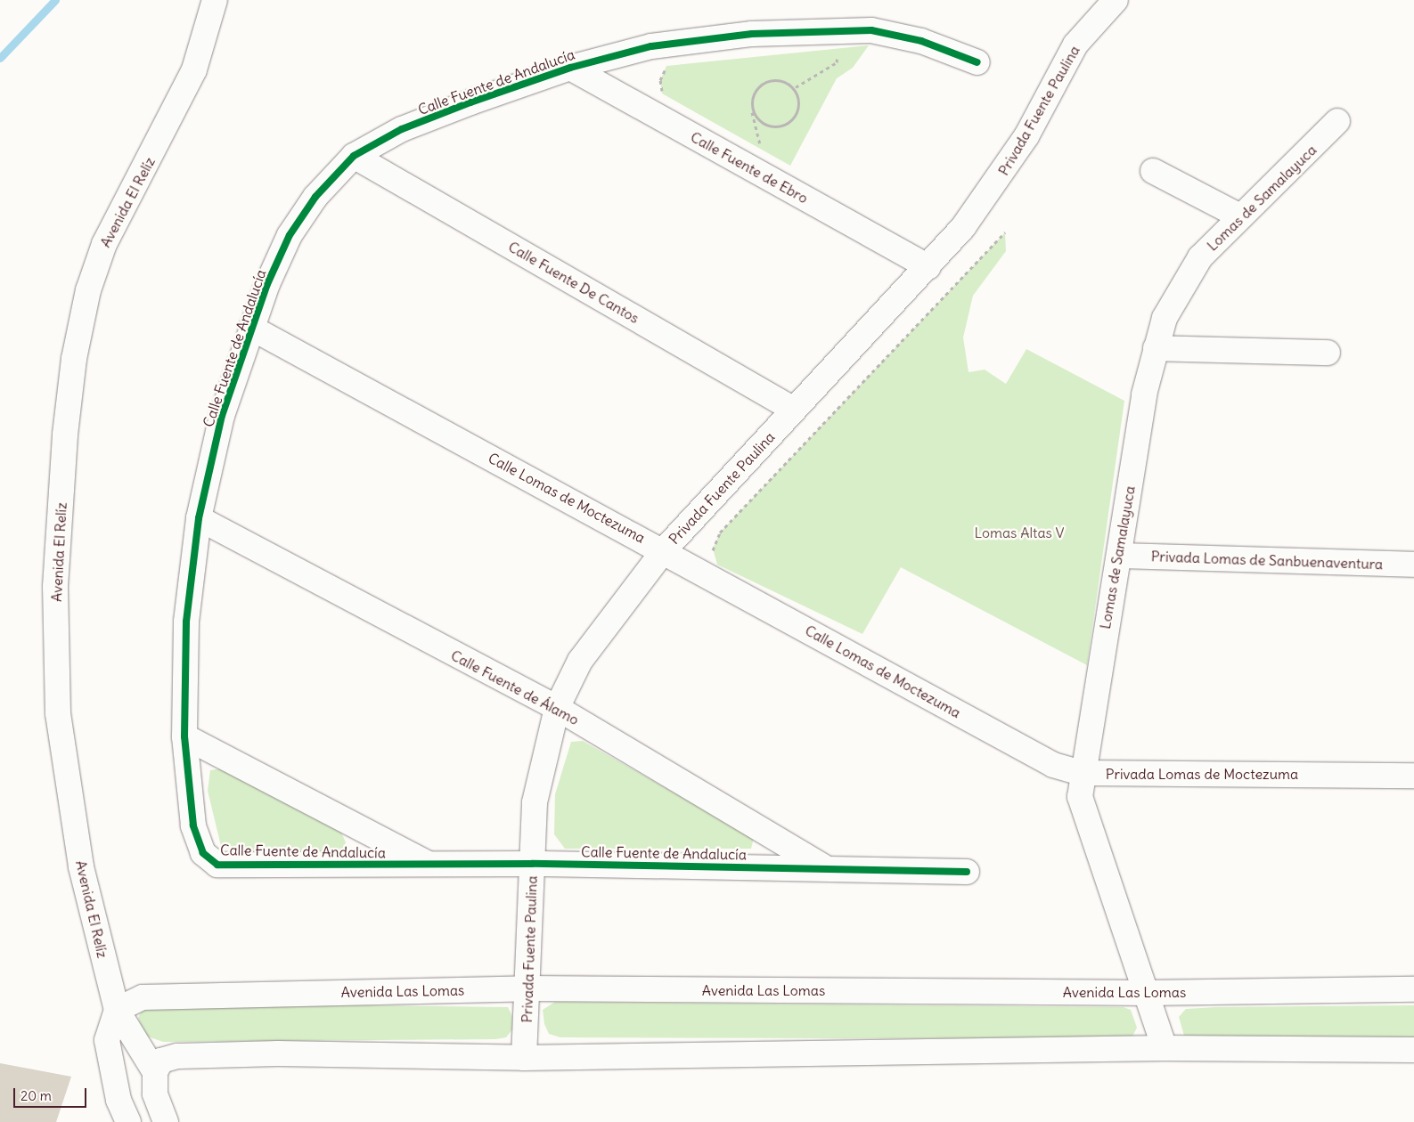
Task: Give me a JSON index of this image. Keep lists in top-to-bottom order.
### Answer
{
  "streets": {
    "street": [
      "Calle Fuente de Andalucía",
      "Privada Fuente Paulina",
      "Calle Fuente de Ebro",
      "Lomas de Samalayuca",
      "Avenida El Relíz",
      "Calle Fuente De Cantos",
      "Calle Lomas de Moctezuma",
      "Privada Lomas de Sanbuenaventura",
      "Calle Fuente de Álamo",
      "Privada Lomas de Moctezuma",
      "Avenida Las Lomas"
    ]
  },
  "crossings": [
    ["Calle Fuente de Andalucía", "Privada Fuente Paulina"],
    ["Calle Fuente de Andalucía", "Calle Fuente de Ebro"],
    ["Calle Fuente de Andalucía", "Calle Fuente De Cantos"],
    ["Calle Fuente de Andalucía", "Calle Lomas de Moctezuma"],
    ["Calle Fuente de Andalucía", "Calle Fuente de Álamo"],
    ["Privada Fuente Paulina", "Calle Fuente de Ebro"],
    ["Privada Fuente Paulina", "Calle Fuente De Cantos"],
    ["Privada Fuente Paulina", "Calle Lomas de Moctezuma"],
    ["Privada Fuente Paulina", "Calle Fuente de Álamo"],
    ["Privada Fuente Paulina", "Avenida Las Lomas"],
    ["Lomas de Samalayuca", "Privada Lomas de Sanbuenaventura"],
    ["Lomas de Samalayuca", "Privada Lomas de Moctezuma"],
    ["Lomas de Samalayuca", "Avenida Las Lomas"],
    ["Avenida El Relíz", "Avenida Las Lomas"],
    ["Calle Lomas de Moctezuma", "Privada Lomas de Moctezuma"]
  ],
  "parks": ["Lomas Altas V"],
  "scale_bar": "20 m"
}
